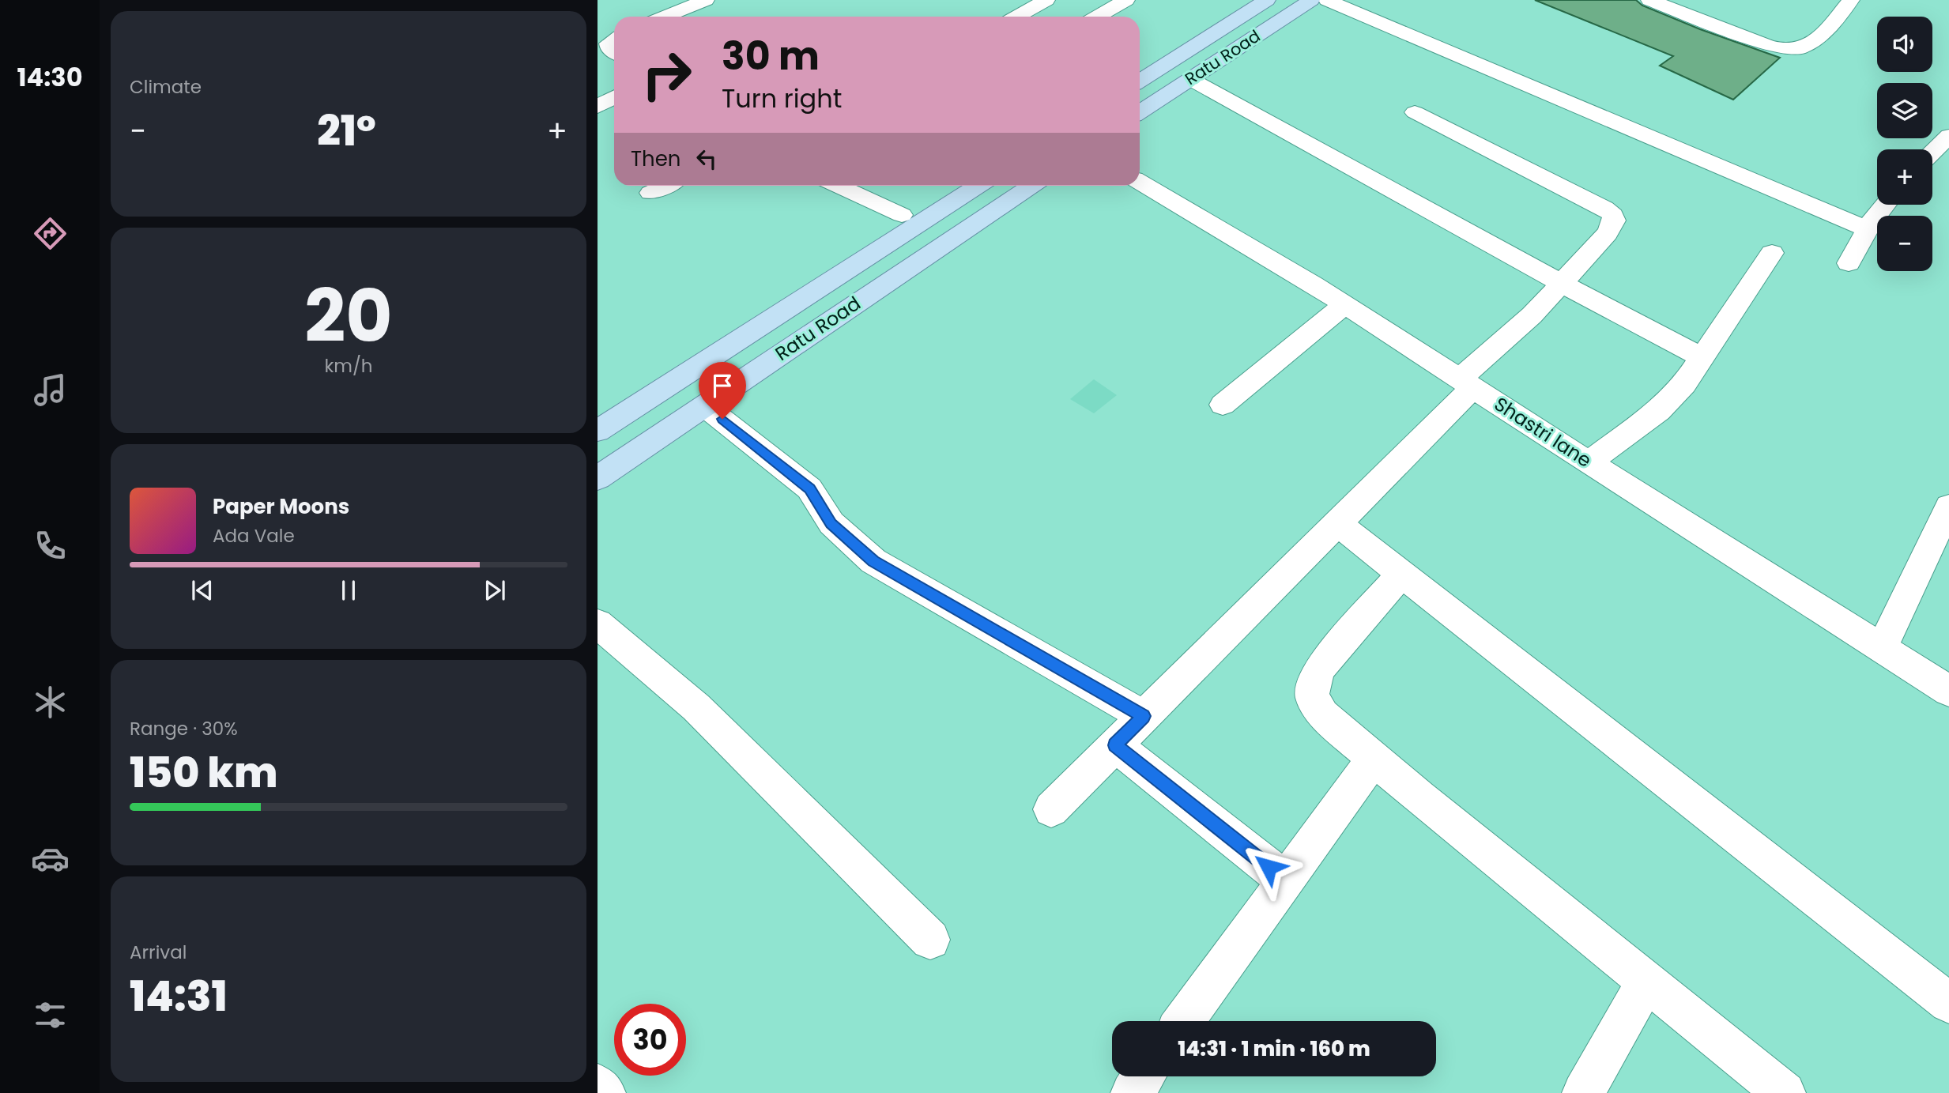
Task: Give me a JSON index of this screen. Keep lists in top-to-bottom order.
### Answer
{
  "streets": {
    "main road": ["Ratu Road"],
    "street": ["Shastri lane"]
  },
  "page": {
    "tabs": "14:30",
    "tile": [
      "Climate",
      ["20", "km/h"],
      ["Range · 30%", "150 km"],
      ["Arrival", "14:31"]
    ],
    "map_buttons": ["+", "−"],
    "turn": ["30 m", "Turn right"],
    "heat": ["−", "21°", "+"],
    "then": "Then",
    "song": ["Paper Moons", "Ada Vale"],
    "limit": "30",
    "trip": "14:31 · 1 min · 160 m"
  }
}
